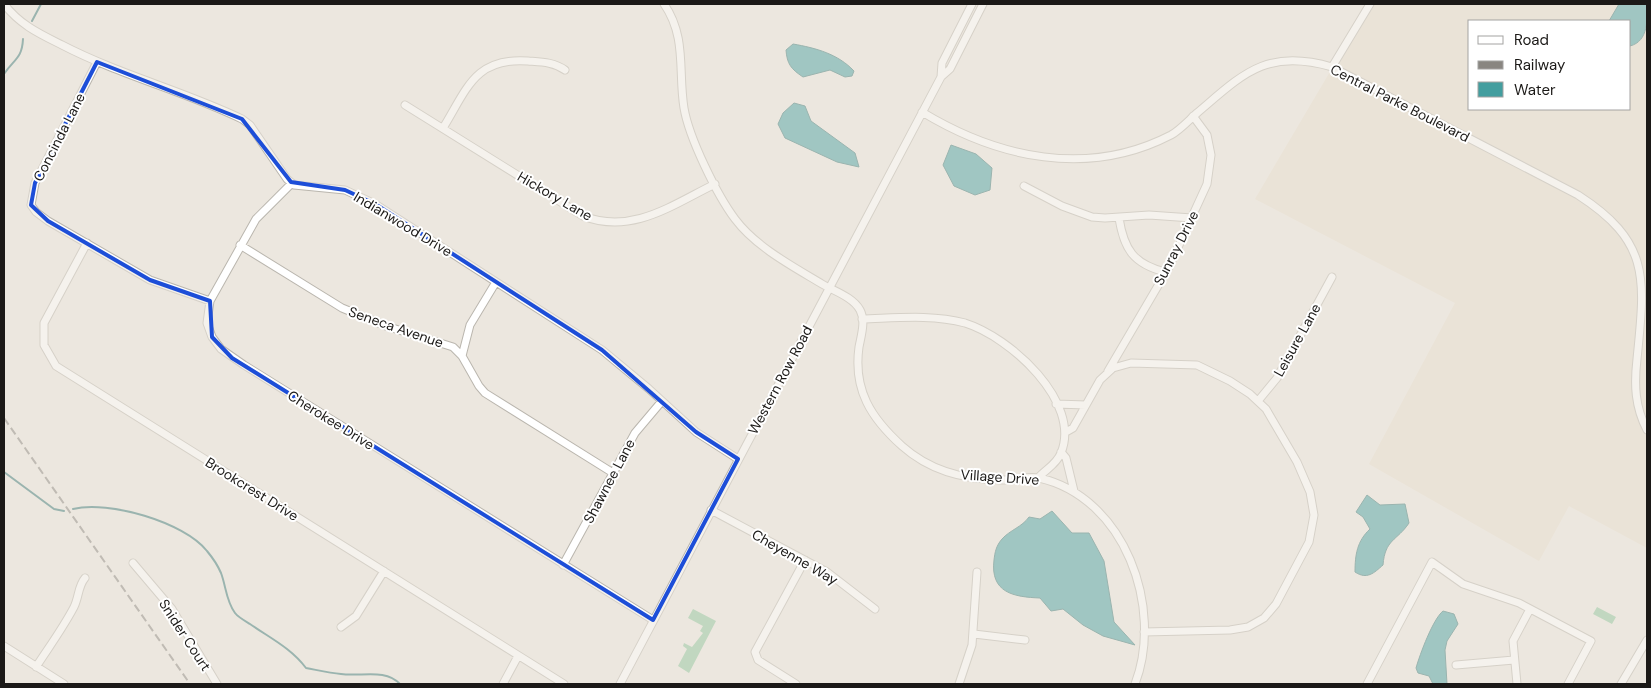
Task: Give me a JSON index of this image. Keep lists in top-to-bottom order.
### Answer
{
  "streets": {
    "street": [
      "Central Parke Boulevard",
      "Concinda Lane",
      "Hickory Lane",
      "Indianwood Drive",
      "Sunray Drive",
      "Seneca Avenue",
      "Leisure Lane",
      "Western Row Road",
      "Cherokee Drive",
      "Village Drive",
      "Shawnee Lane",
      "Brookcrest Drive",
      "Cheyenne Way",
      "Snider Court"
    ]
  },
  "crossings": [
    ["Central Parke Boulevard", "Sunray Drive"],
    ["Central Parke Boulevard", "Western Row Road"],
    ["Concinda Lane", "Brookcrest Drive"],
    ["Indianwood Drive", "Western Row Road"],
    ["Indianwood Drive", "Shawnee Lane"],
    ["Seneca Avenue", "Shawnee Lane"],
    ["Western Row Road", "Cherokee Drive"],
    ["Western Row Road", "Cheyenne Way"],
    ["Cherokee Drive", "Shawnee Lane"]
  ],
  "legend": ["Road", "Railway", "Water"]
}
